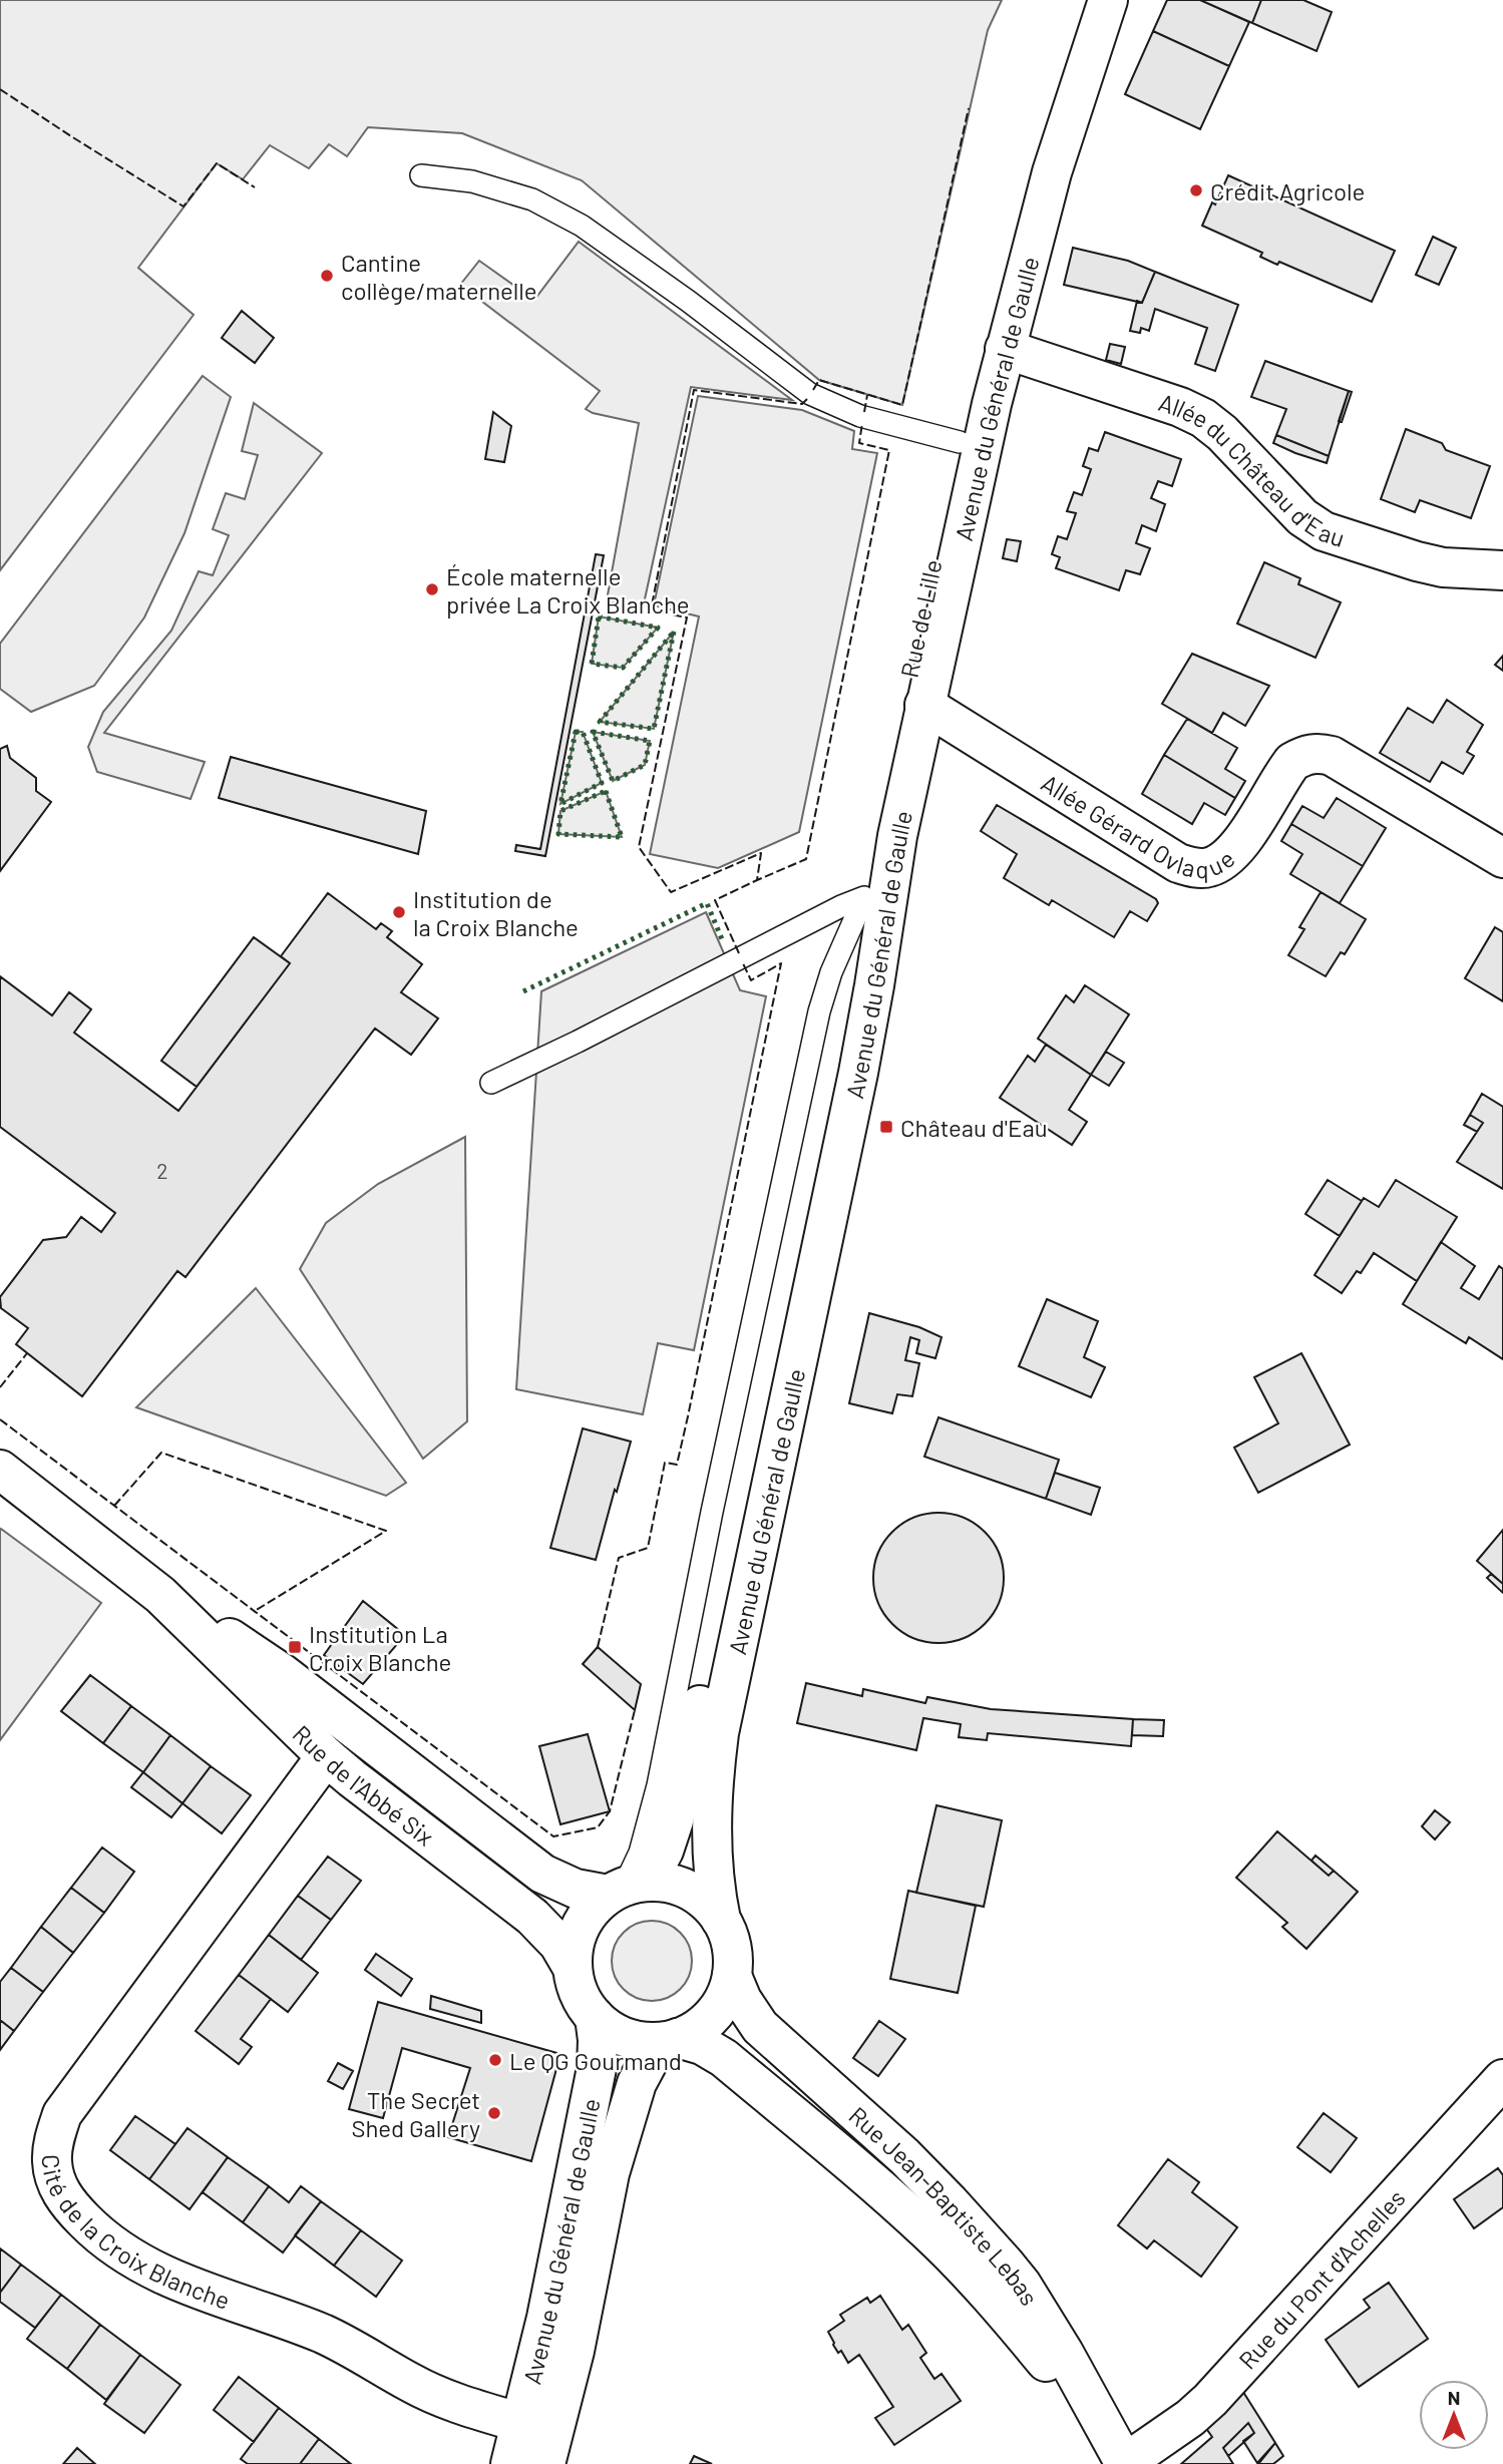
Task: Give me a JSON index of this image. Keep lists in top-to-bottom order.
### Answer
{
  "streets": {
    "main road": [
      "Avenue du Général de Gaulle",
      "Allée du Château d'Eau",
      "Rue de Lille",
      "Allée Gérard Ovlaque",
      "Rue de l'Abbé Six",
      "Rue Jean-Baptiste Lebas",
      "Cité de la Croix Blanche",
      "Rue du Pont d'Achelles"
    ]
  },
  "crossings": [
    ["Avenue du Général de Gaulle", "Allée du Château d'Eau"],
    ["Avenue du Général de Gaulle", "Rue de Lille"],
    ["Avenue du Général de Gaulle", "Allée Gérard Ovlaque"],
    ["Avenue du Général de Gaulle", "Rue de l'Abbé Six"],
    ["Avenue du Général de Gaulle", "Rue Jean-Baptiste Lebas"],
    ["Avenue du Général de Gaulle", "Cité de la Croix Blanche"],
    ["Rue de l'Abbé Six", "Rue Jean-Baptiste Lebas"],
    ["Rue de l'Abbé Six", "Cité de la Croix Blanche"],
    ["Rue Jean-Baptiste Lebas", "Rue du Pont d'Achelles"]
  ],
  "places": {
    "other": [
      "Crédit Agricole",
      "Cantine collège/maternelle",
      "École maternelle privée La Croix Blanche",
      "Institution de la Croix Blanche",
      "Le QG Gourmand",
      "The Secret Shed Gallery"
    ],
    "transit": ["Château d'Eau", "Institution La Croix Blanche"]
  },
  "house_numbers": ["2"],
  "north": "top"
}
